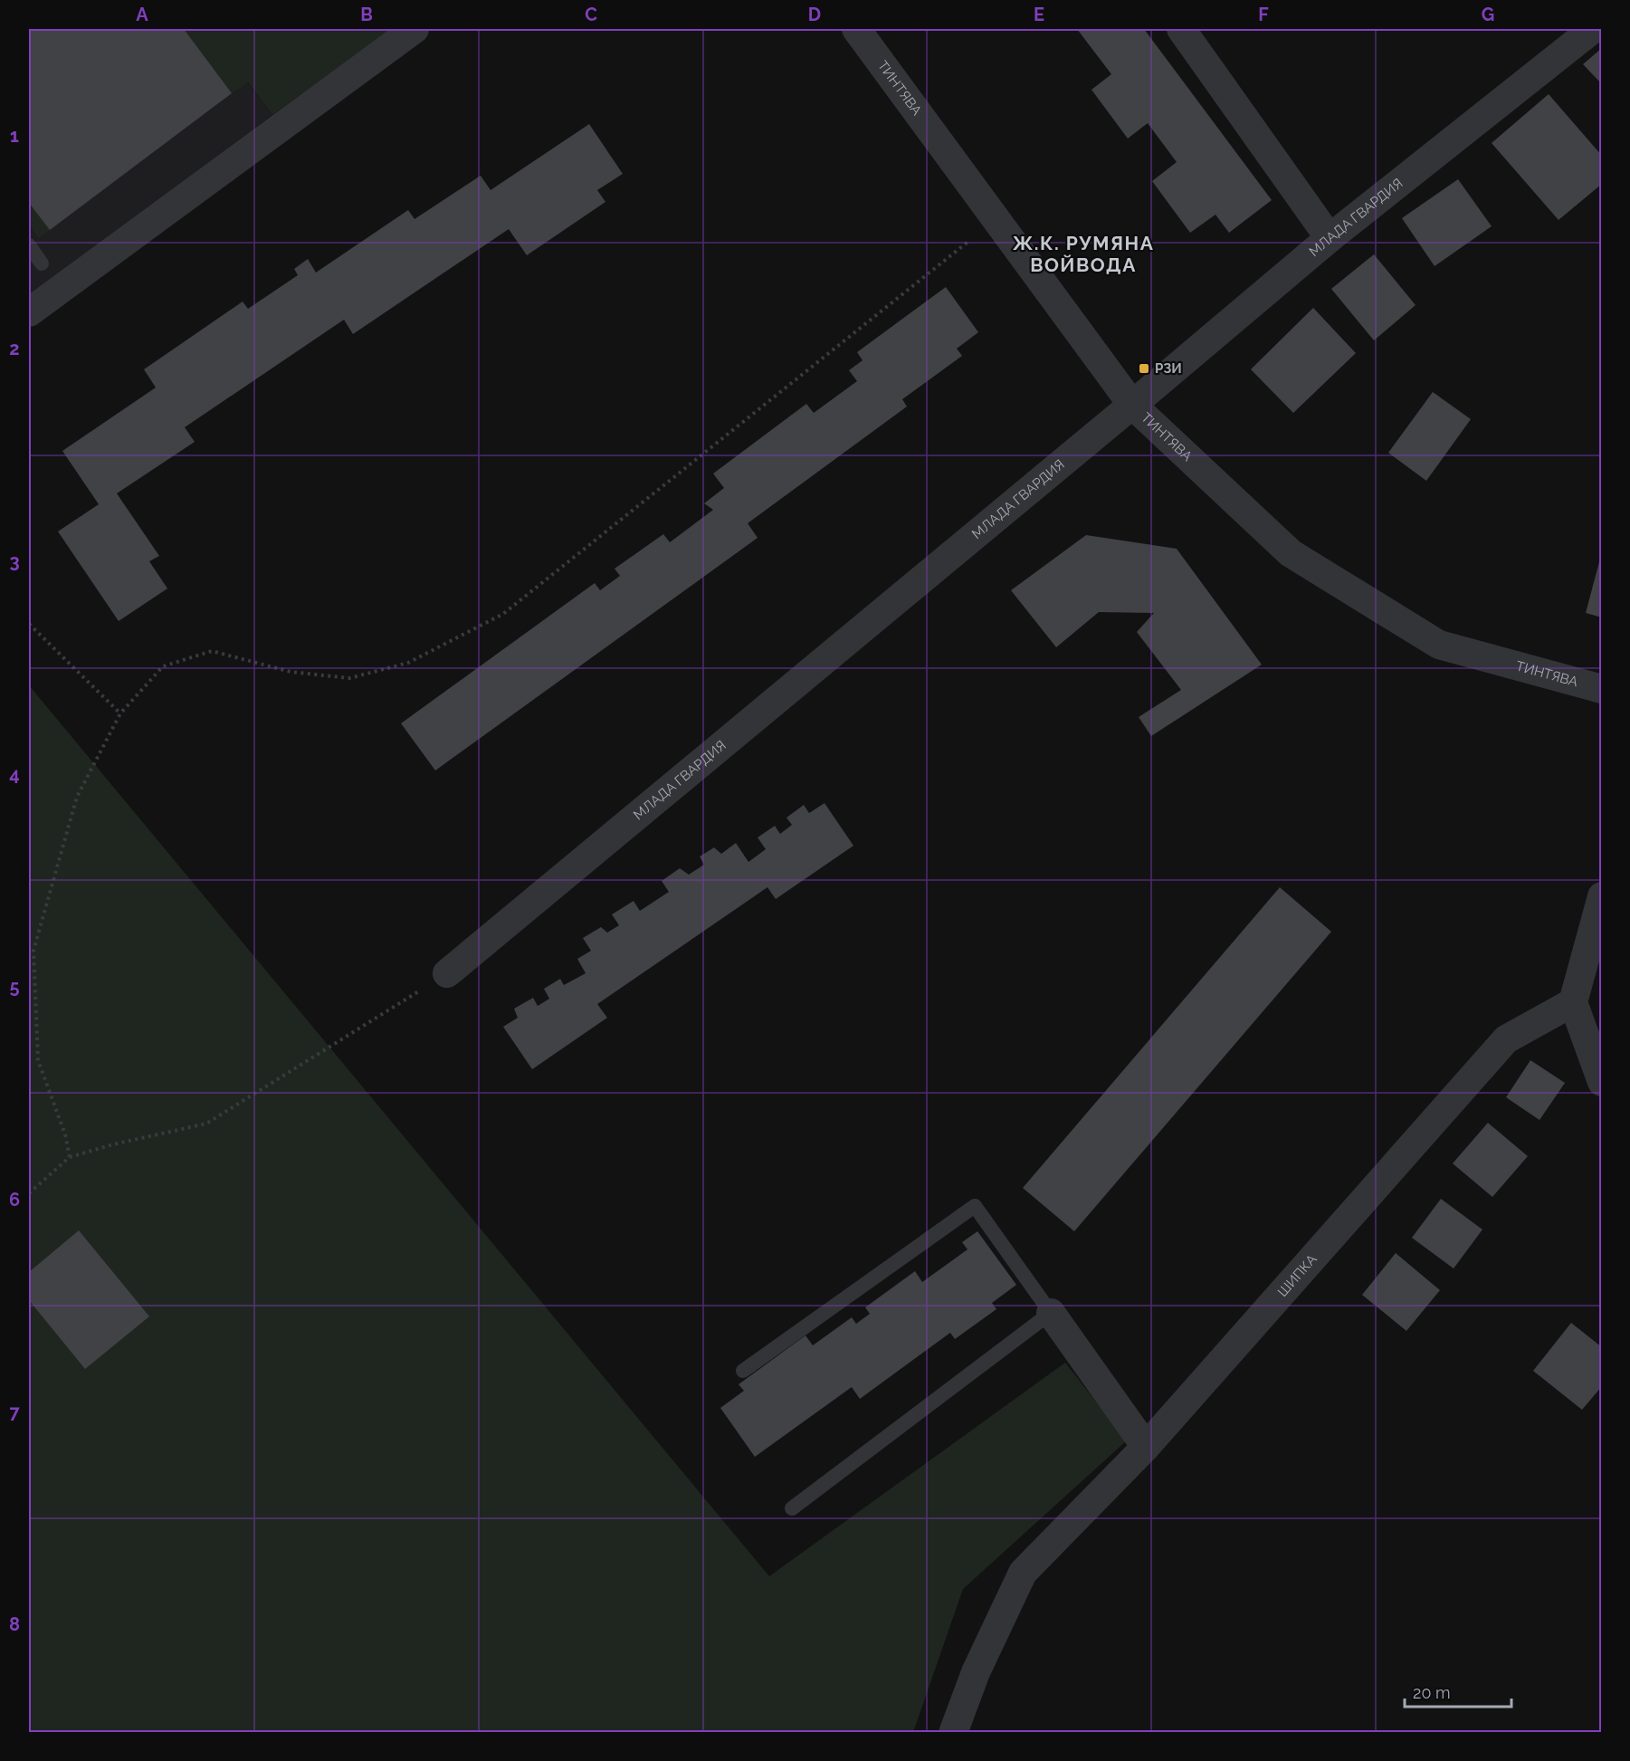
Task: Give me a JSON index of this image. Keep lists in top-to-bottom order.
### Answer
{
  "streets": {
    "street": ["ТИНТЯВА", "МЛАДА ГВАРДИЯ", "ШИПКА"]
  },
  "crossings": [
    ["ТИНТЯВА", "МЛАДА ГВАРДИЯ"]
  ],
  "districts": ["Ж.К. РУМЯНА ВОЙВОДА"],
  "places": {
    "transit": ["РЗИ"]
  },
  "scale_bar": "20 m",
  "grid": {
    "columns": [
      "A",
      "B",
      "C",
      "D",
      "E",
      "F",
      "G"
    ],
    "rows": [
      "1",
      "2",
      "3",
      "4",
      "5",
      "6",
      "7",
      "8"
    ]
  }
}
